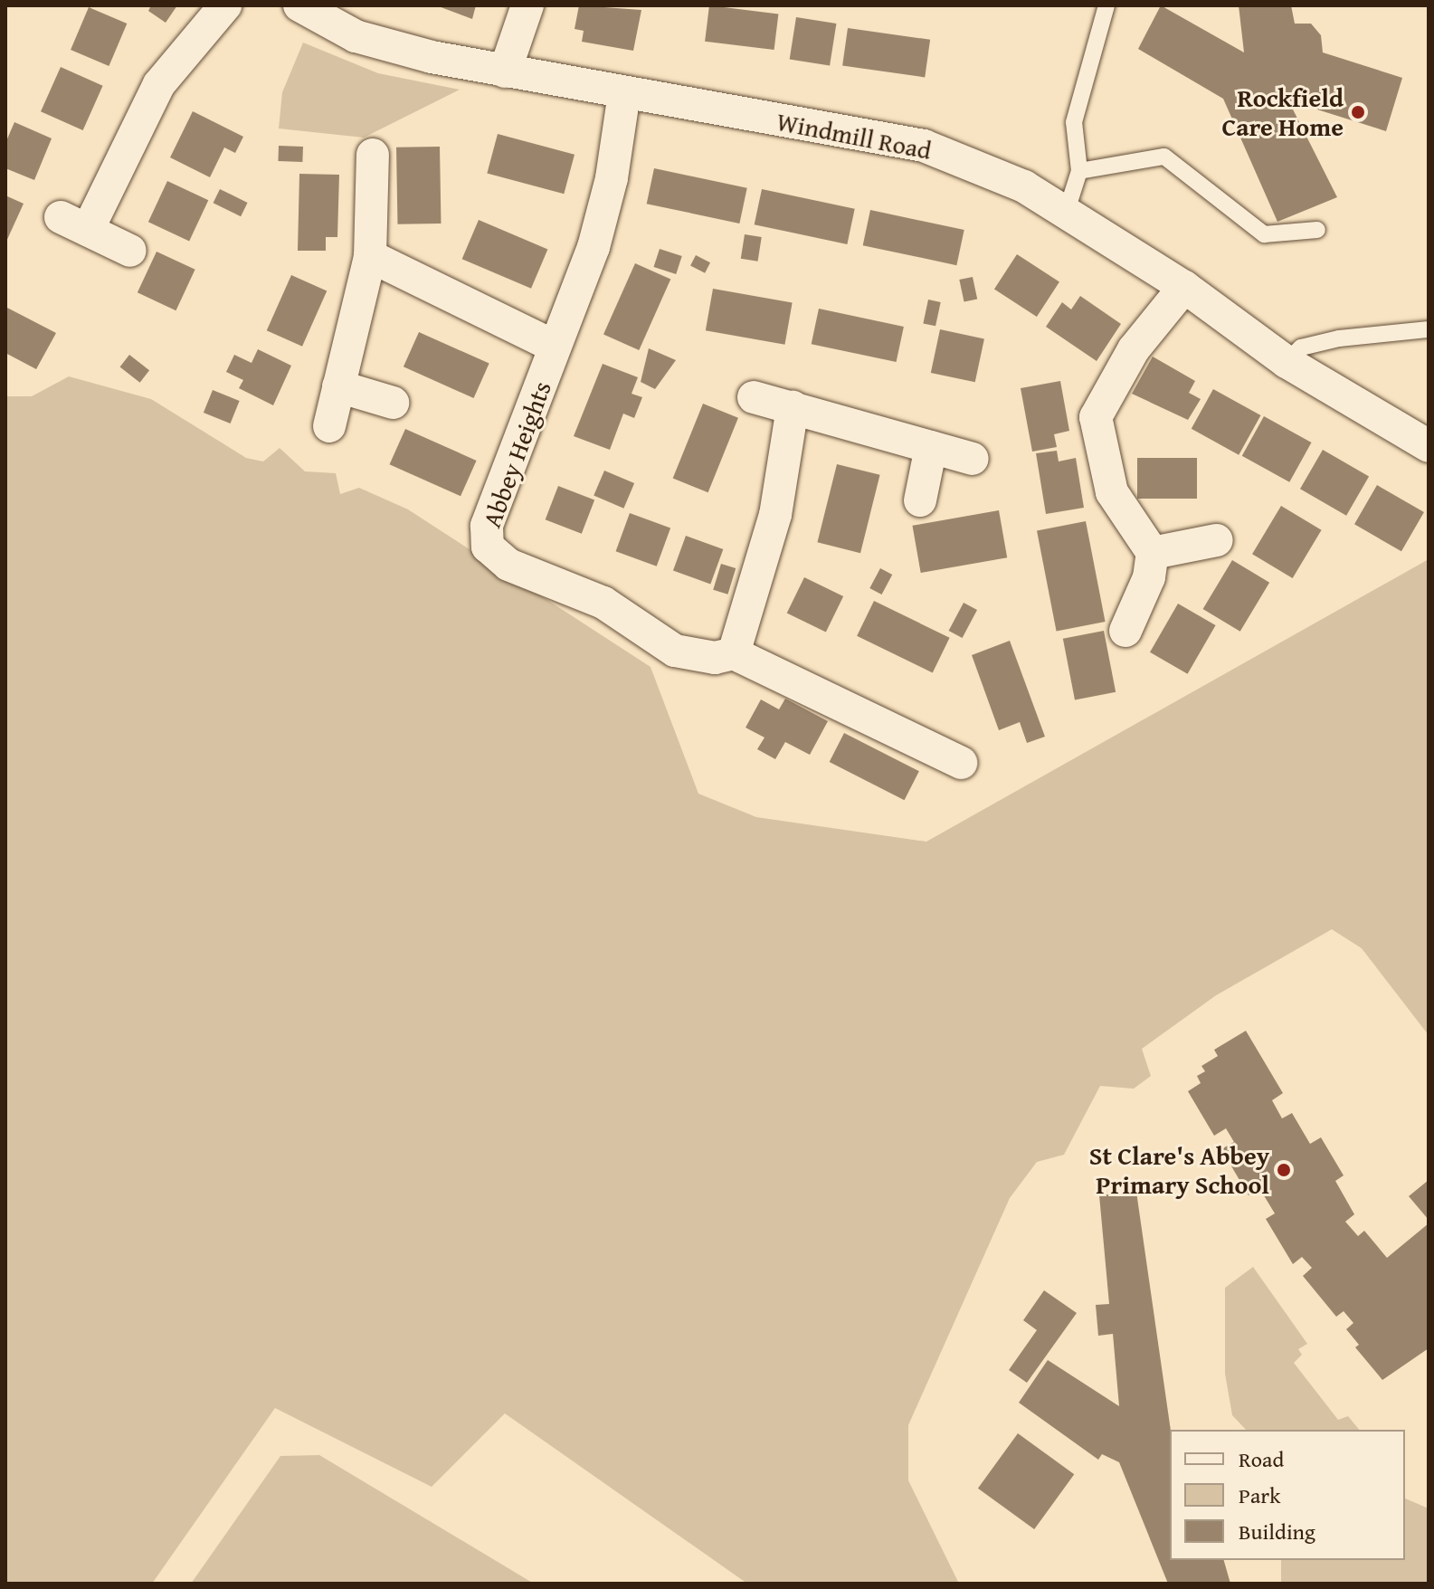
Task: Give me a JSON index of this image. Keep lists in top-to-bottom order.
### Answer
{
  "streets": {
    "street": ["Windmill Road", "Abbey Heights"]
  },
  "crossings": [
    ["Windmill Road", "Abbey Heights"]
  ],
  "places": ["Rockfield Care Home", "St Clare's Abbey Primary School"],
  "legend": ["Road", "Park", "Building"]
}
